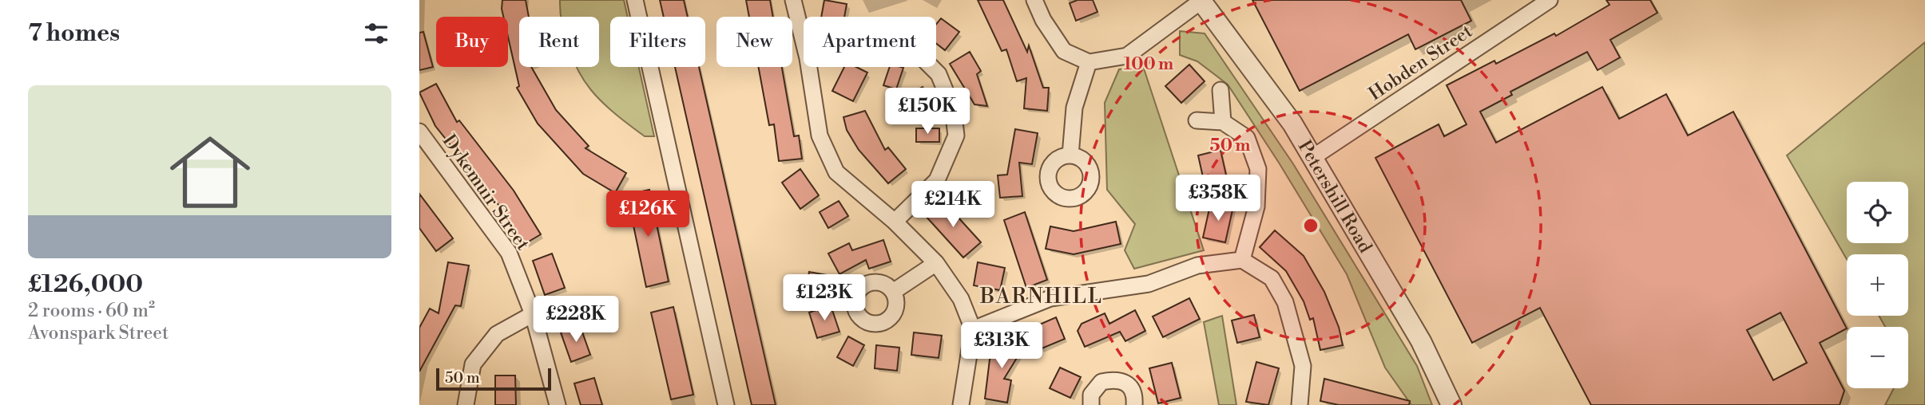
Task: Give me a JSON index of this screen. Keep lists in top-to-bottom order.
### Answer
{
  "streets": {
    "street": ["Hobden Street", "Dykemuir Street", "Petershill Road"]
  },
  "crossings": [
    ["Hobden Street", "Petershill Road"]
  ],
  "districts": ["BARNHILL"],
  "scale_bar": "50 m",
  "page": {
    "heading": "7 homes",
    "chip": [
      "Buy",
      "Rent",
      "Filters",
      "New",
      "Apartment"
    ],
    "list": [
      {
        "name": "£126,000",
        "note": "2 rooms · 60 m² · Avonspark Street"
      }
    ],
    "price": [
      "£150K",
      "£358K",
      "£214K",
      "£126K",
      "£123K",
      "£228K",
      "£313K"
    ],
    "map_buttons": ["+", "−"],
    "scale": "50 m"
  },
  "rings": ["100 m", "50 m"]
}
